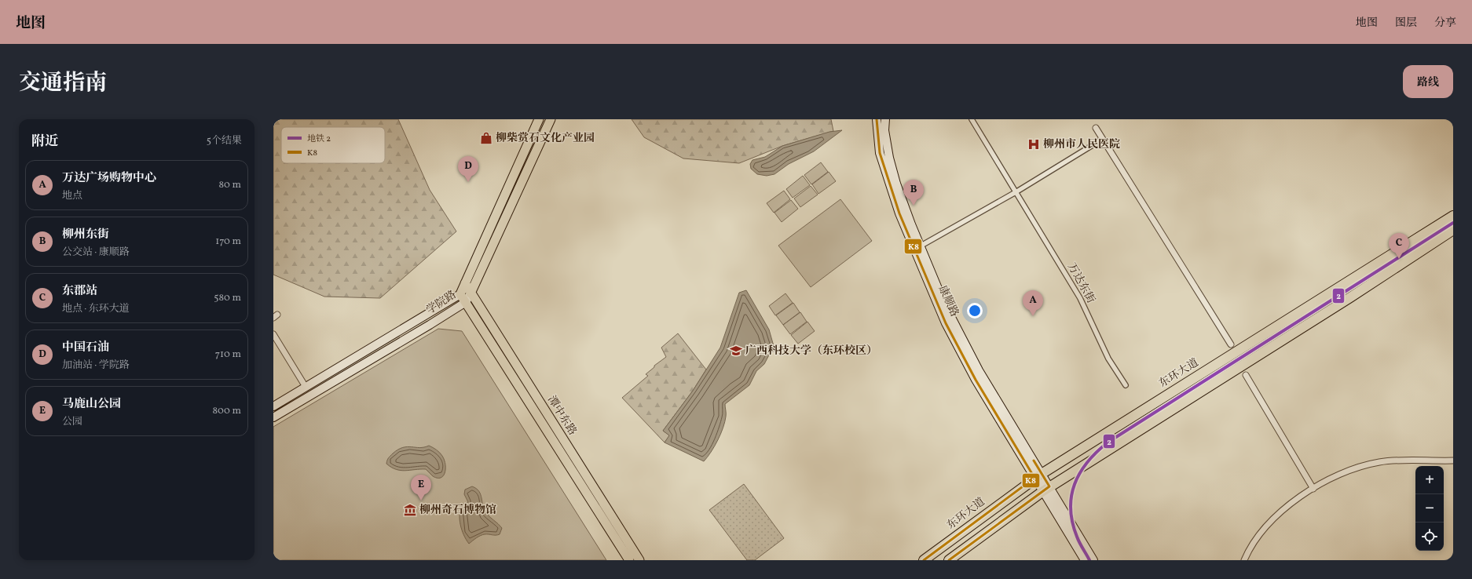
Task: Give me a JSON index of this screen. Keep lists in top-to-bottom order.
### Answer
{
  "streets": {
    "highway": ["东环大道"],
    "main road": ["康顺路", "学院路", "潭中东路"],
    "street": ["万达东街"]
  },
  "crossings": [
    ["康顺路", "东环大道"],
    ["学院路", "潭中东路"]
  ],
  "places": {
    "shop": ["柳柴赏石文化产业园"],
    "hospital": ["柳州市人民医院"],
    "school or university": ["广西科技大学（东环校区）"],
    "museum": ["柳州奇石博物馆"]
  },
  "lines": ["transit line K8", "metro line 2"],
  "legend": ["地铁 2", "K8"],
  "page": {
    "header": "地图",
    "nav": ["地图", "图层", "分享"],
    "title": "交通指南",
    "buttons": "路线",
    "heading": ["附近", "5个结果"],
    "pins": [
      "D",
      "B",
      "C",
      "A",
      "E"
    ],
    "list": [
      {
        "mark": "A",
        "name": "万达广场购物中心",
        "note": "地点",
        "value": "80 m"
      },
      {
        "mark": "B",
        "name": "柳州东街",
        "note": "公交站 · 康顺路",
        "value": "170 m"
      },
      {
        "mark": "C",
        "name": "东郡站",
        "note": "地点 · 东环大道",
        "value": "580 m"
      },
      {
        "mark": "D",
        "name": "中国石油",
        "note": "加油站 · 学院路",
        "value": "710 m"
      },
      {
        "mark": "E",
        "name": "马鹿山公园",
        "note": "公园",
        "value": "800 m"
      }
    ],
    "map_buttons": ["+", "−"]
  }
}
